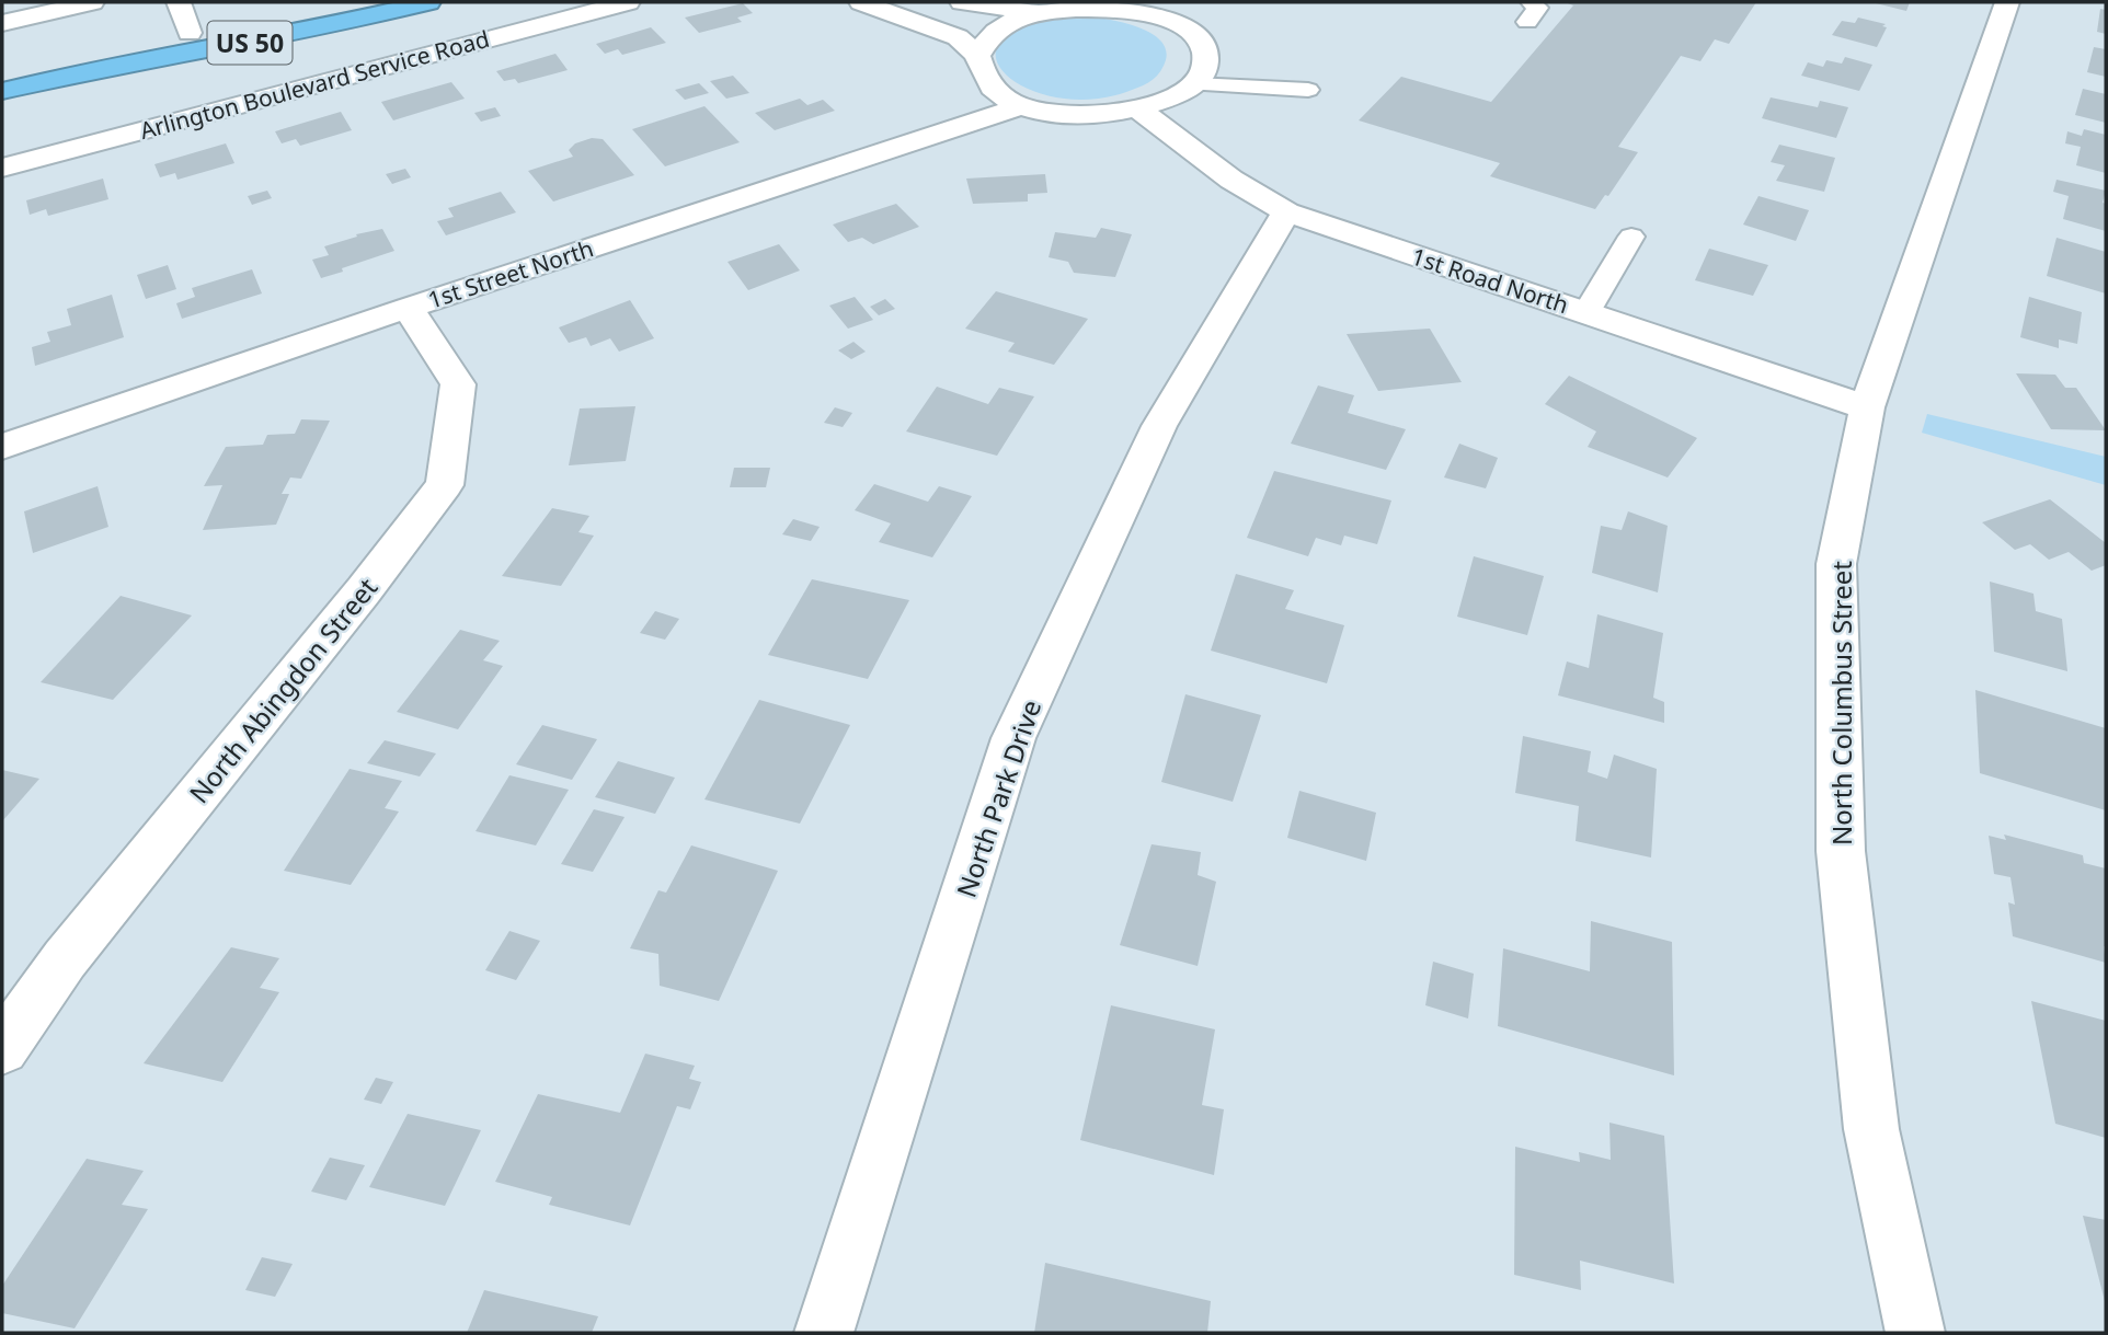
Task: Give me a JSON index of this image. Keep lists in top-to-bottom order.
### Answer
{
  "streets": {
    "highway": ["US 50"],
    "street": [
      "Arlington Boulevard Service Road",
      "1st Street North",
      "1st Road North",
      "North Abingdon Street",
      "North Columbus Street",
      "North Park Drive"
    ]
  },
  "crossings": [
    ["1st Street North", "North Abingdon Street"],
    ["1st Road North", "North Columbus Street"],
    ["1st Road North", "North Park Drive"]
  ]
}
